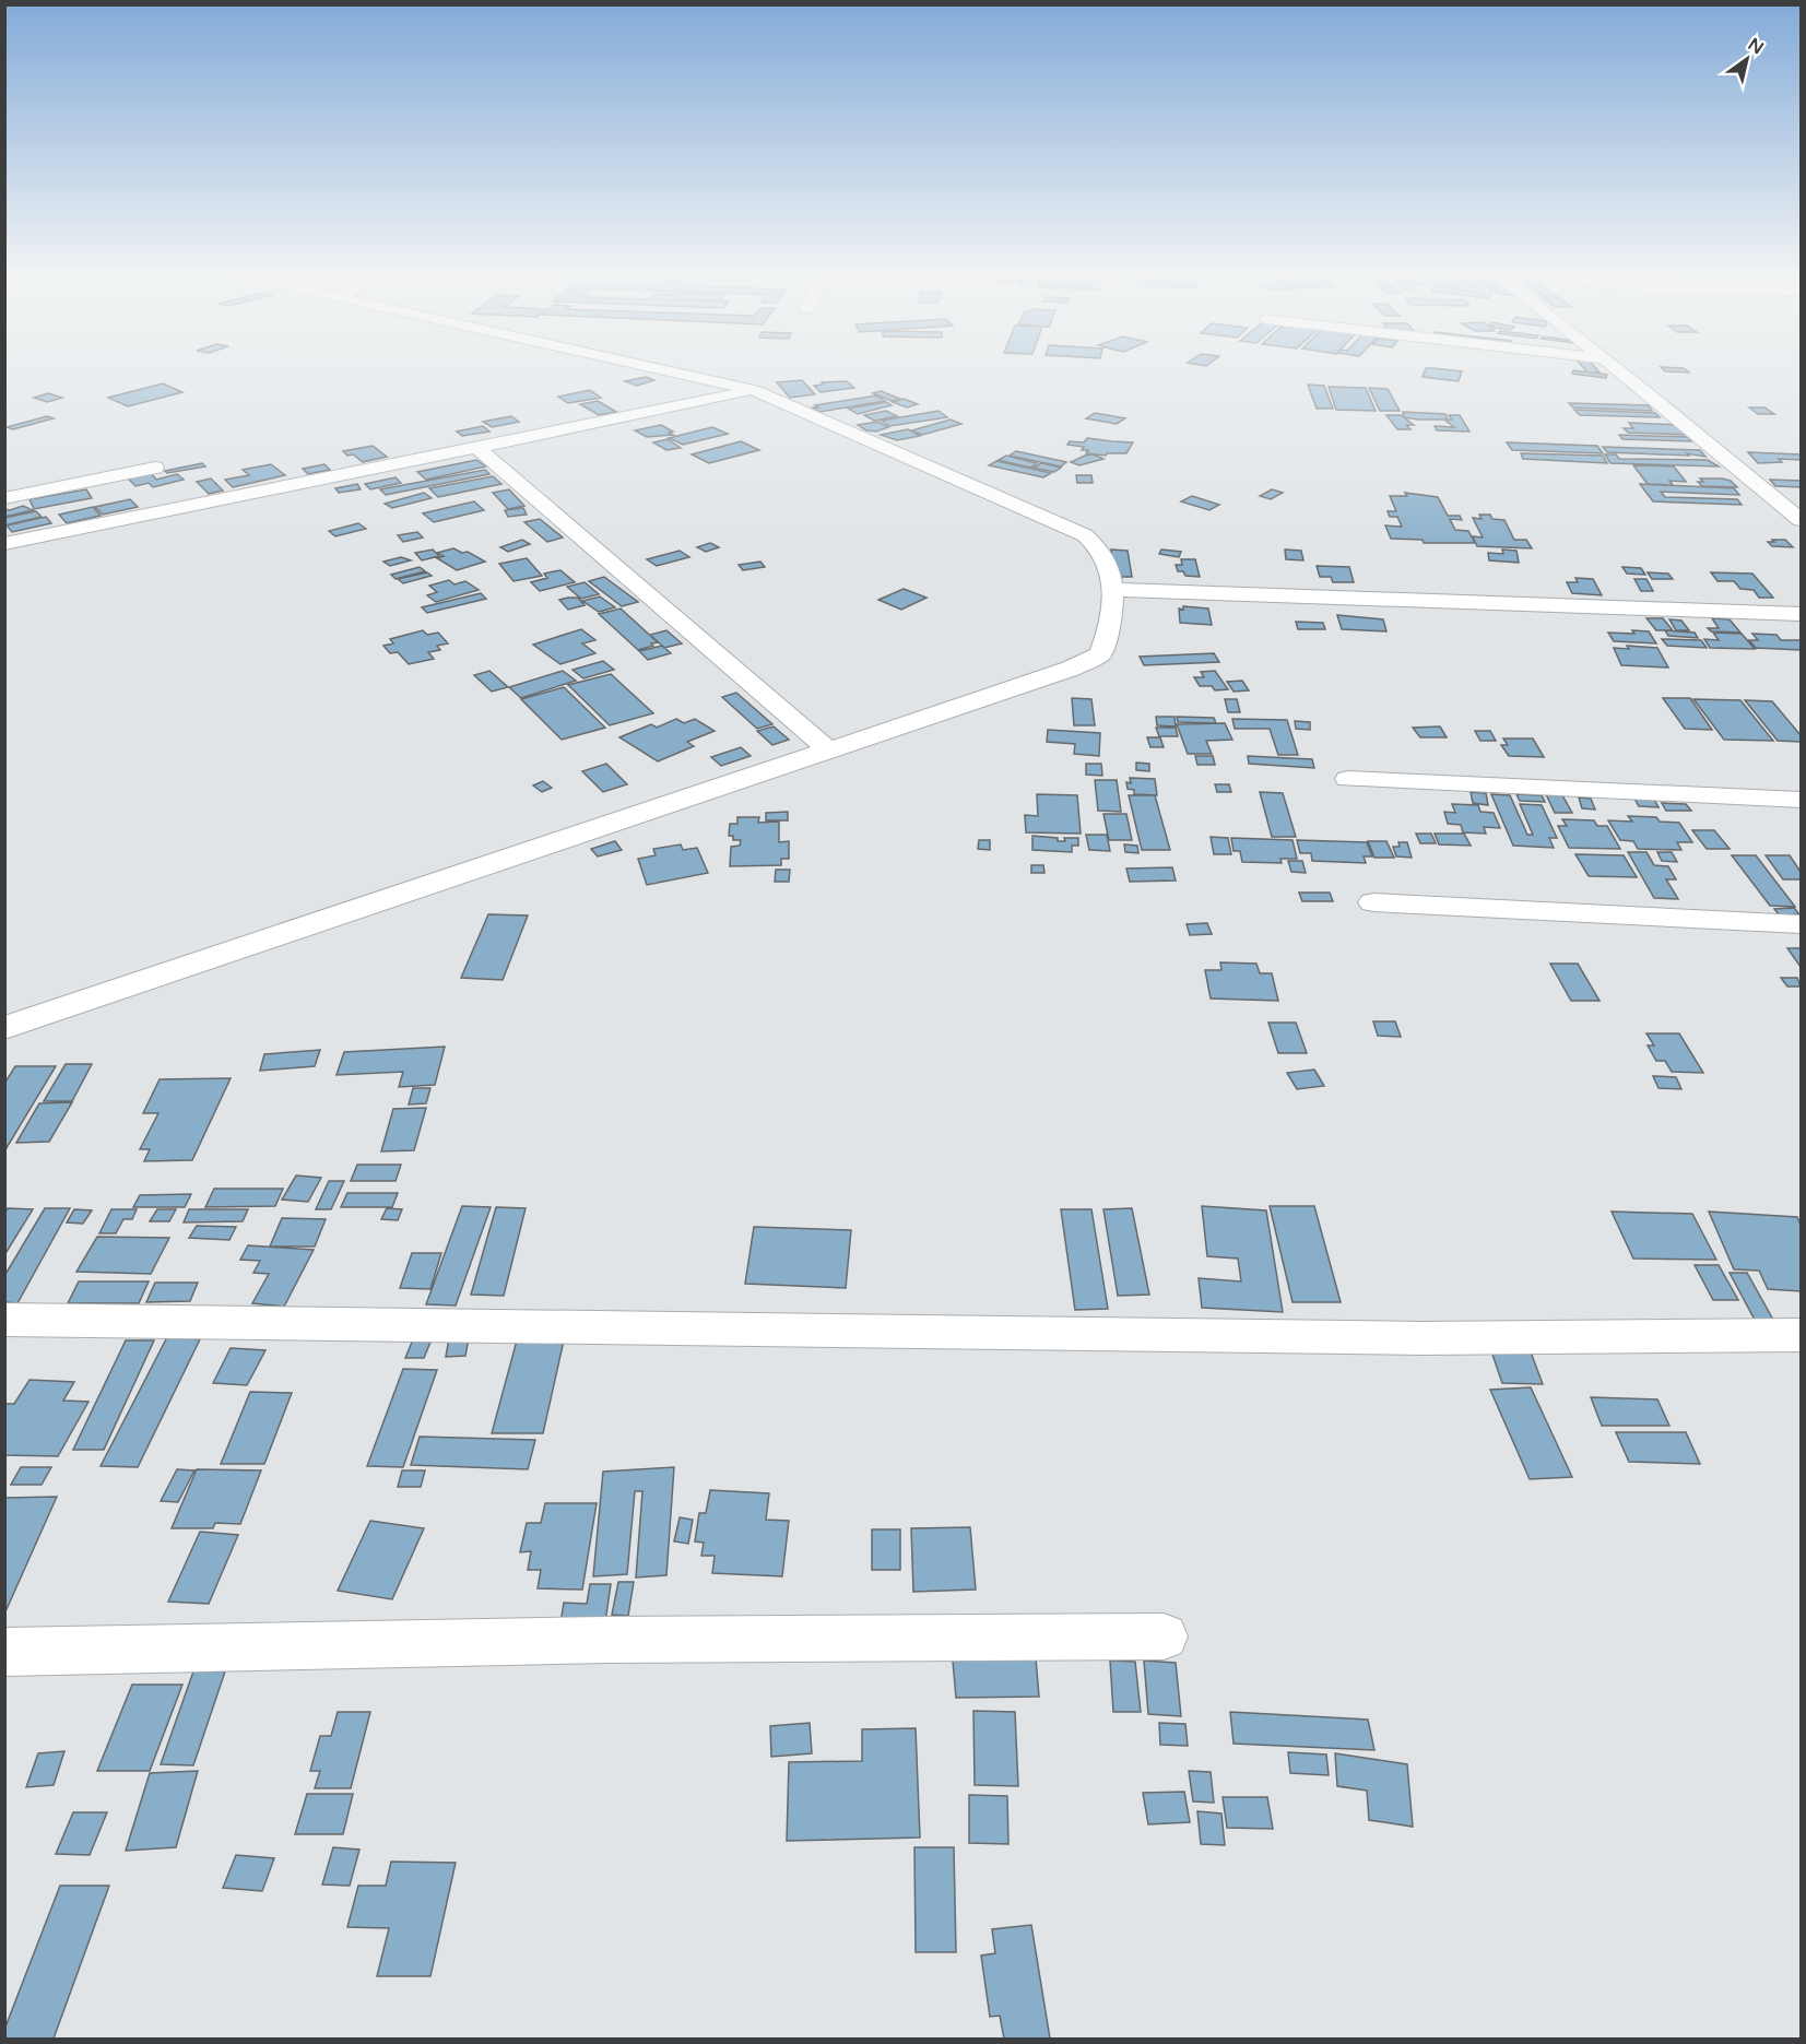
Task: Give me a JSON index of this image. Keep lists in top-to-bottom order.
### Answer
{
  "north": "top right"
}
